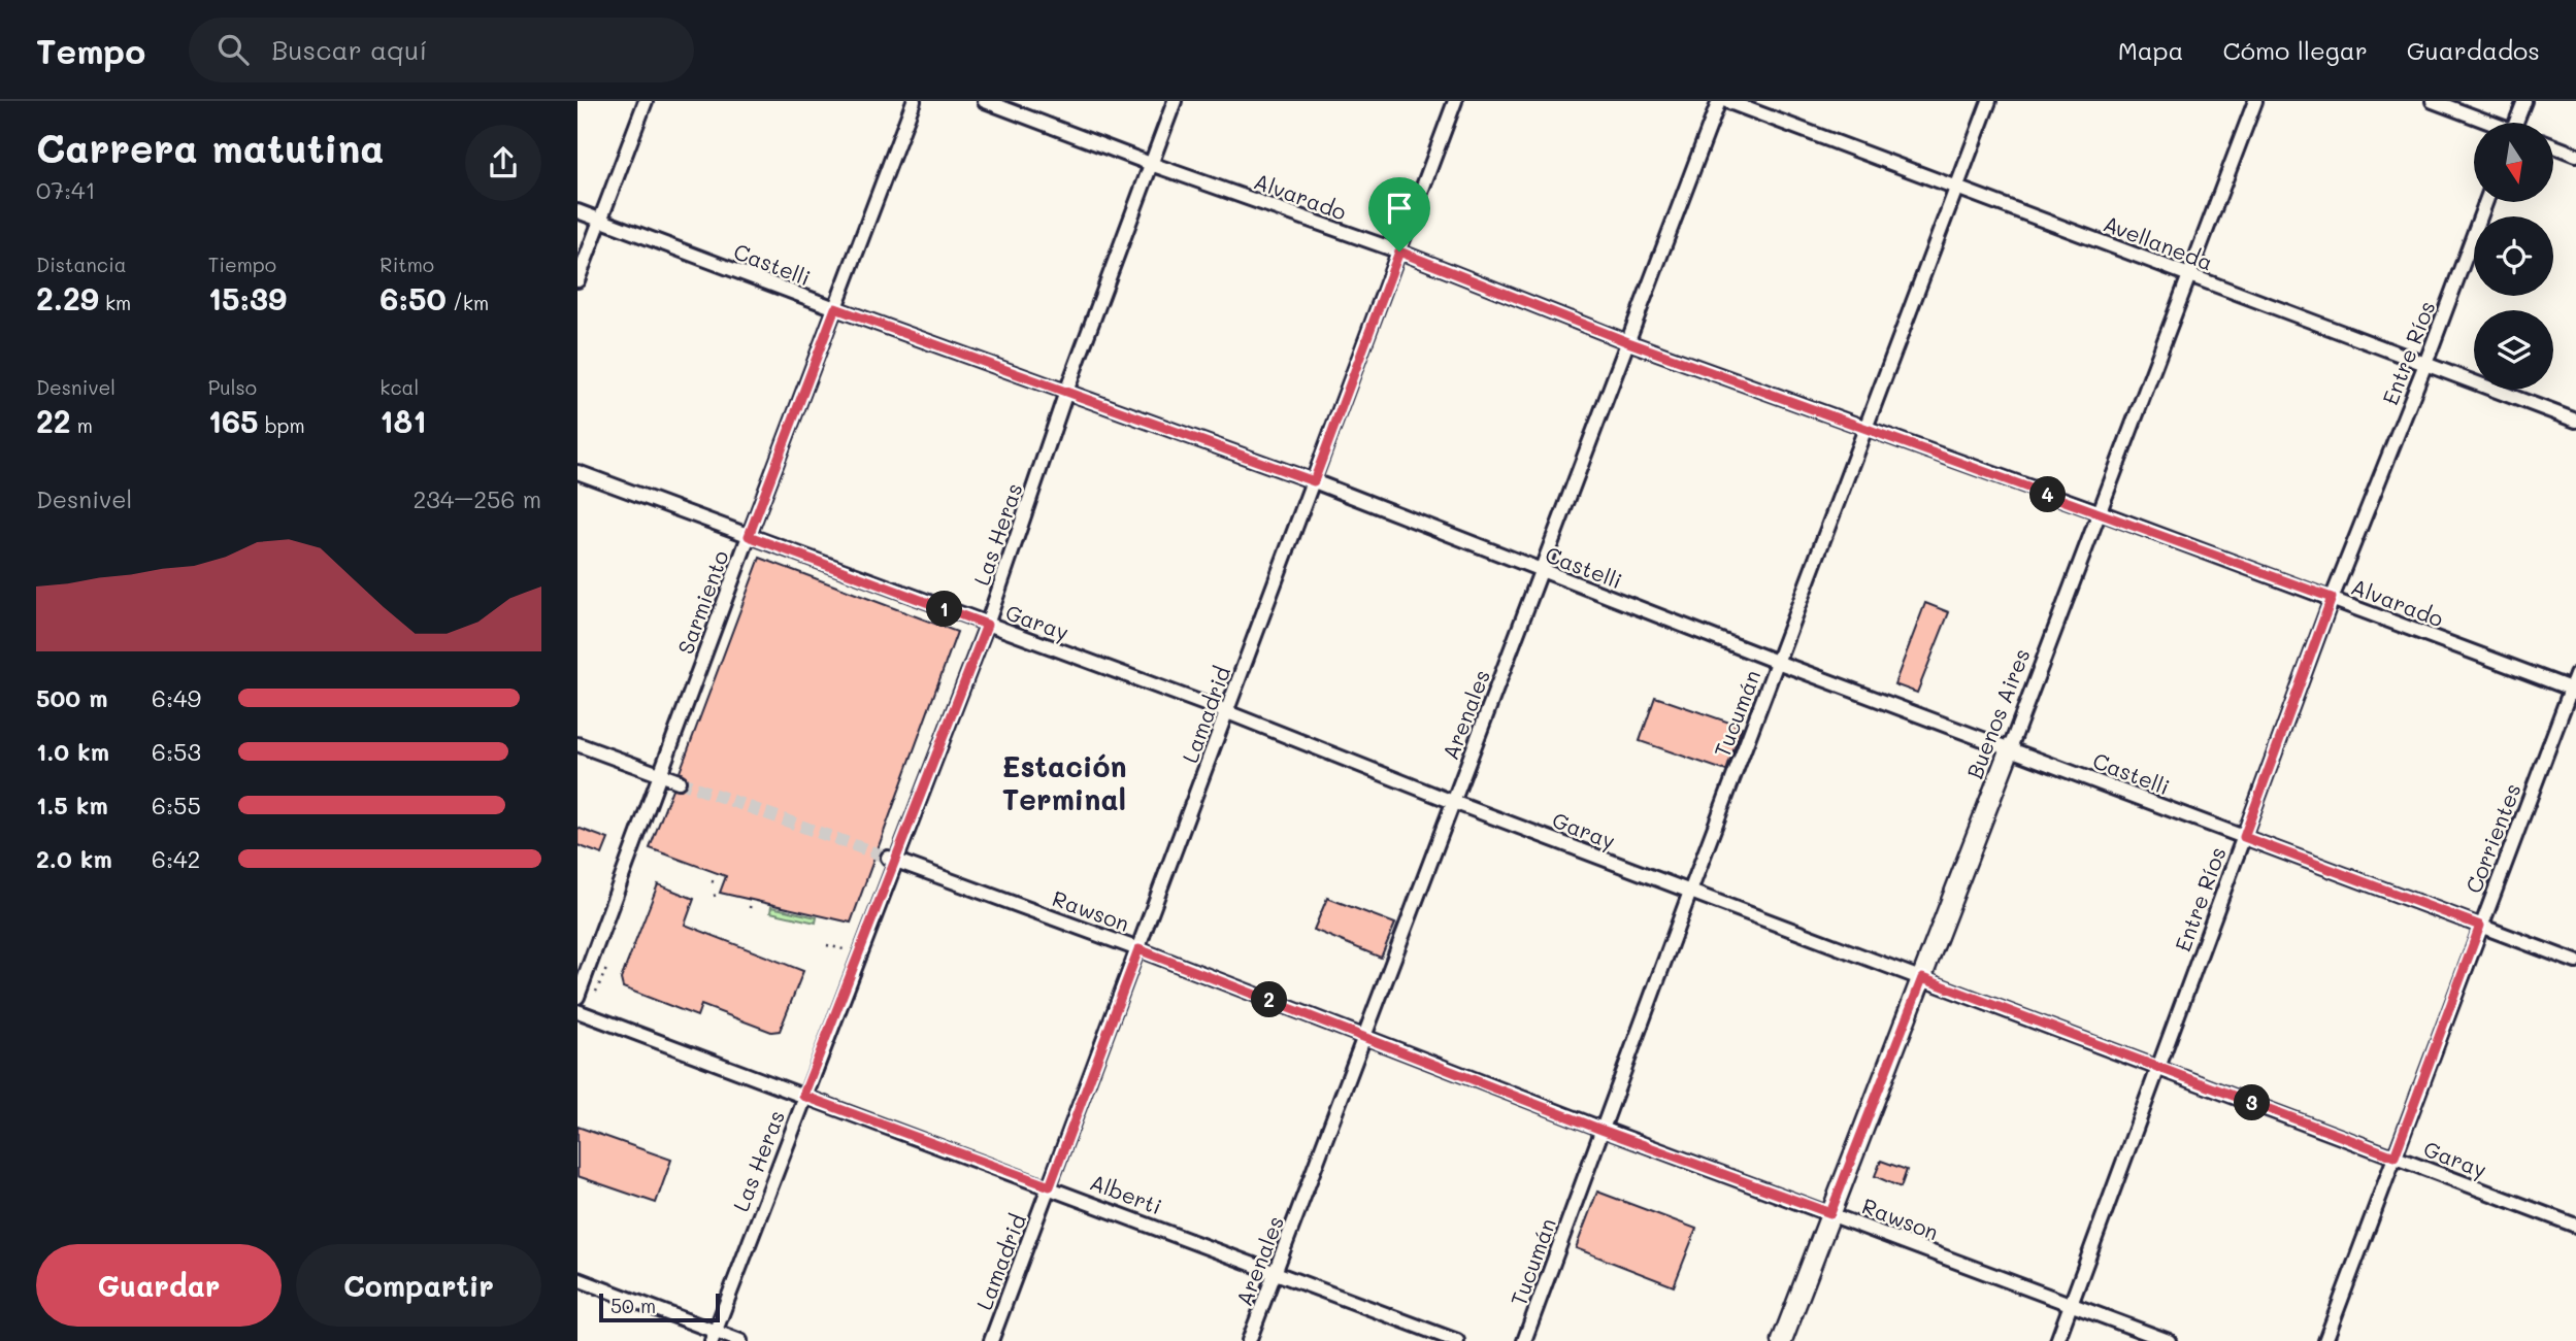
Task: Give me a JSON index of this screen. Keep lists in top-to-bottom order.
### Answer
{
  "streets": {
    "street": [
      "Alvarado",
      "Avellaneda",
      "Castelli",
      "Entre Ríos",
      "Las Heras",
      "Sarmiento",
      "Garay",
      "Tucumán",
      "Buenos Aires",
      "Lamadrid",
      "Arenales",
      "Corrientes",
      "Rawson",
      "Alberti"
    ]
  },
  "crossings": [
    ["Alvarado", "Entre Ríos"],
    ["Alvarado", "Las Heras"],
    ["Alvarado", "Tucumán"],
    ["Alvarado", "Buenos Aires"],
    ["Alvarado", "Lamadrid"],
    ["Alvarado", "Arenales"],
    ["Alvarado", "Corrientes"],
    ["Avellaneda", "Entre Ríos"],
    ["Avellaneda", "Tucumán"],
    ["Avellaneda", "Buenos Aires"],
    ["Castelli", "Entre Ríos"],
    ["Castelli", "Las Heras"],
    ["Castelli", "Sarmiento"],
    ["Castelli", "Tucumán"],
    ["Castelli", "Buenos Aires"],
    ["Castelli", "Lamadrid"],
    ["Castelli", "Arenales"],
    ["Castelli", "Corrientes"],
    ["Entre Ríos", "Garay"],
    ["Entre Ríos", "Rawson"],
    ["Las Heras", "Garay"],
    ["Las Heras", "Rawson"],
    ["Las Heras", "Alberti"],
    ["Sarmiento", "Garay"],
    ["Garay", "Tucumán"],
    ["Garay", "Buenos Aires"],
    ["Garay", "Lamadrid"],
    ["Garay", "Arenales"],
    ["Garay", "Corrientes"],
    ["Tucumán", "Rawson"],
    ["Buenos Aires", "Rawson"],
    ["Lamadrid", "Rawson"],
    ["Lamadrid", "Alberti"],
    ["Arenales", "Rawson"],
    ["Arenales", "Alberti"]
  ],
  "districts": ["Estación Terminal"],
  "scale_bar": "50 m",
  "north": "bottom",
  "page": {
    "header": "Tempo",
    "search": "Buscar aquí",
    "nav": ["Mapa", "Cómo llegar", "Guardados"],
    "heading": ["Carrera matutina", "07:41"],
    "stats": [
      ["Distancia", "2.29 km"],
      ["Tiempo", "15:39"],
      ["Ritmo", "6:50 /km"],
      ["Desnivel", "22 m"],
      ["Pulso", "165 bpm"],
      ["kcal", "181"]
    ],
    "chart": ["Desnivel", "234–256 m"],
    "pins": [
      "4",
      "1",
      "2",
      "3"
    ],
    "list": [
      {
        "name": "500 m",
        "note": "6:49"
      },
      {
        "name": "1.0 km",
        "note": "6:53"
      },
      {
        "name": "1.5 km",
        "note": "6:55"
      },
      {
        "name": "2.0 km",
        "note": "6:42"
      }
    ],
    "buttons": ["Guardar", "Compartir"],
    "scale": "50 m"
  }
}
